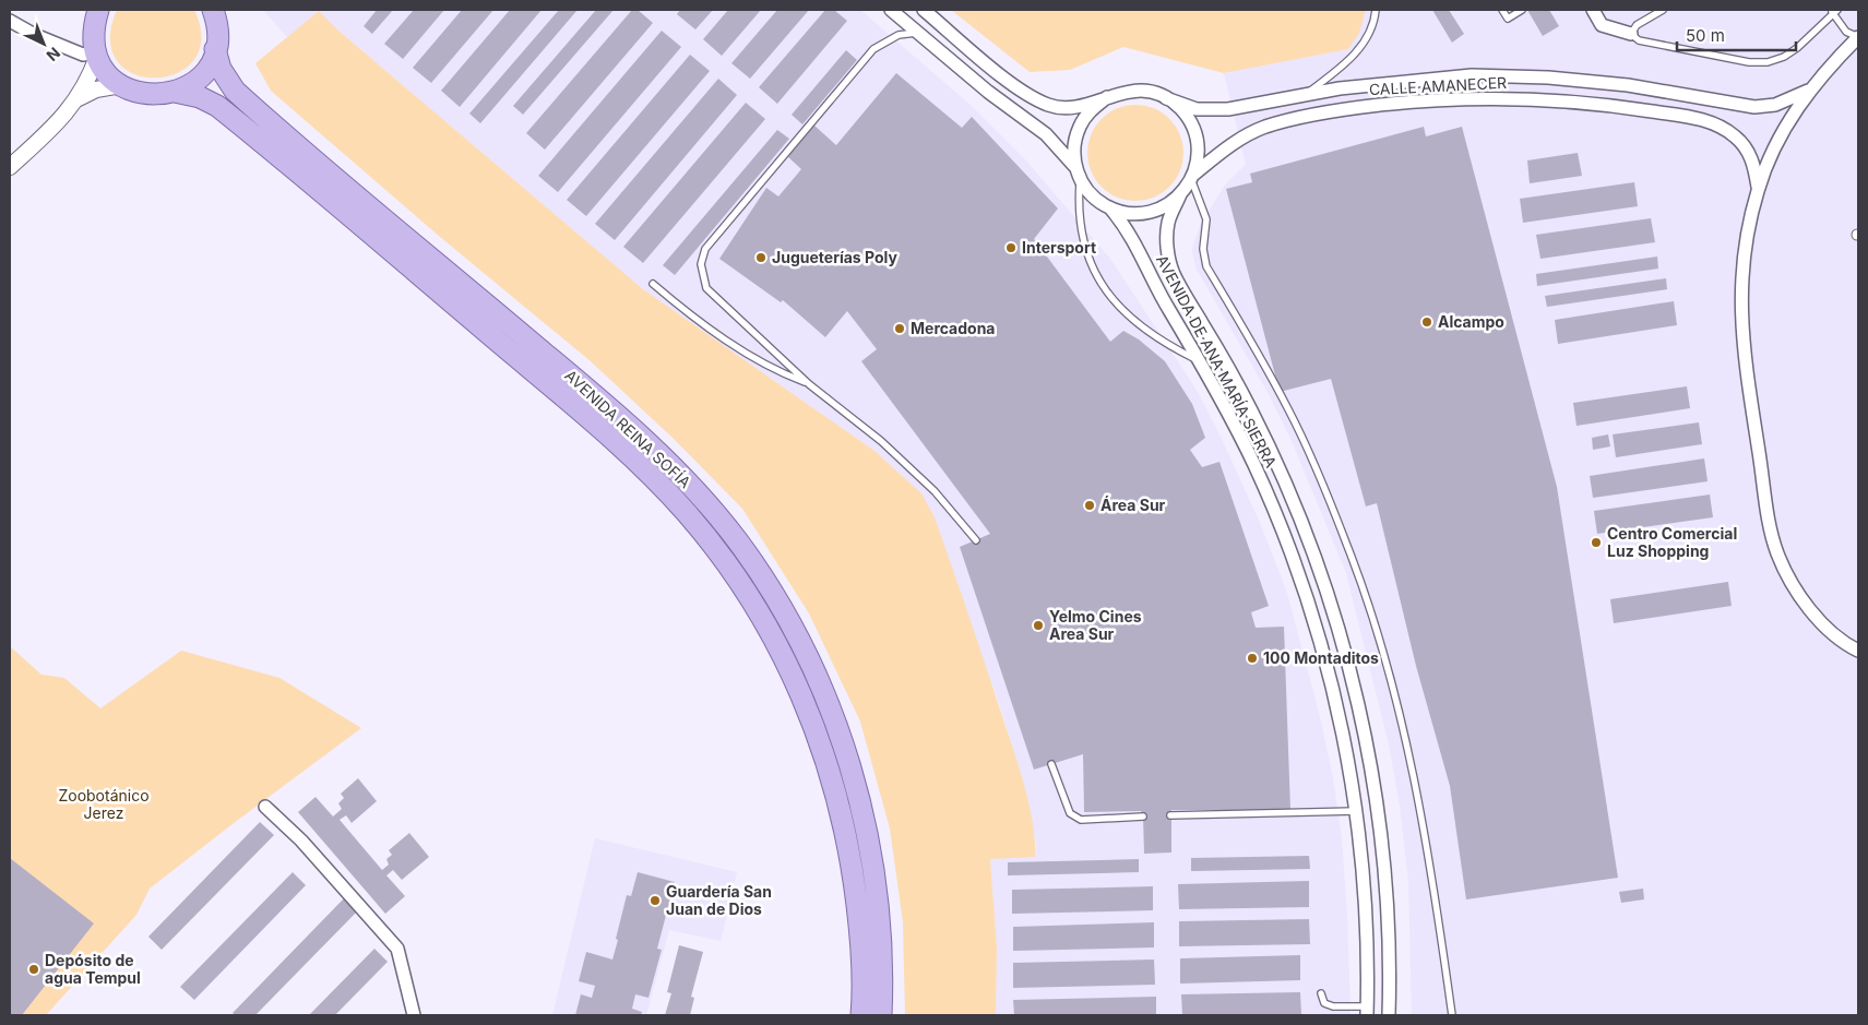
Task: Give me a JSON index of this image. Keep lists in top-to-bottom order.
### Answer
{
  "streets": {
    "main road": ["AVENIDA REINA SOFÍA"],
    "street": ["CALLE AMANECER", "AVENIDA DE ANA MARÍA SIERRA"]
  },
  "crossings": [
    ["CALLE AMANECER", "AVENIDA DE ANA MARÍA SIERRA"]
  ],
  "parks": ["Zoobotánico Jerez"],
  "places": [
    "Intersport",
    "Jugueterías Poly",
    "Alcampo",
    "Mercadona",
    "Área Sur",
    "Centro Comercial Luz Shopping",
    "Yelmo Cines Area Sur",
    "100 Montaditos",
    "Guardería San Juan de Dios",
    "Depósito de agua Tempul"
  ],
  "scale_bar": "50 m",
  "north": "bottom right"
}
